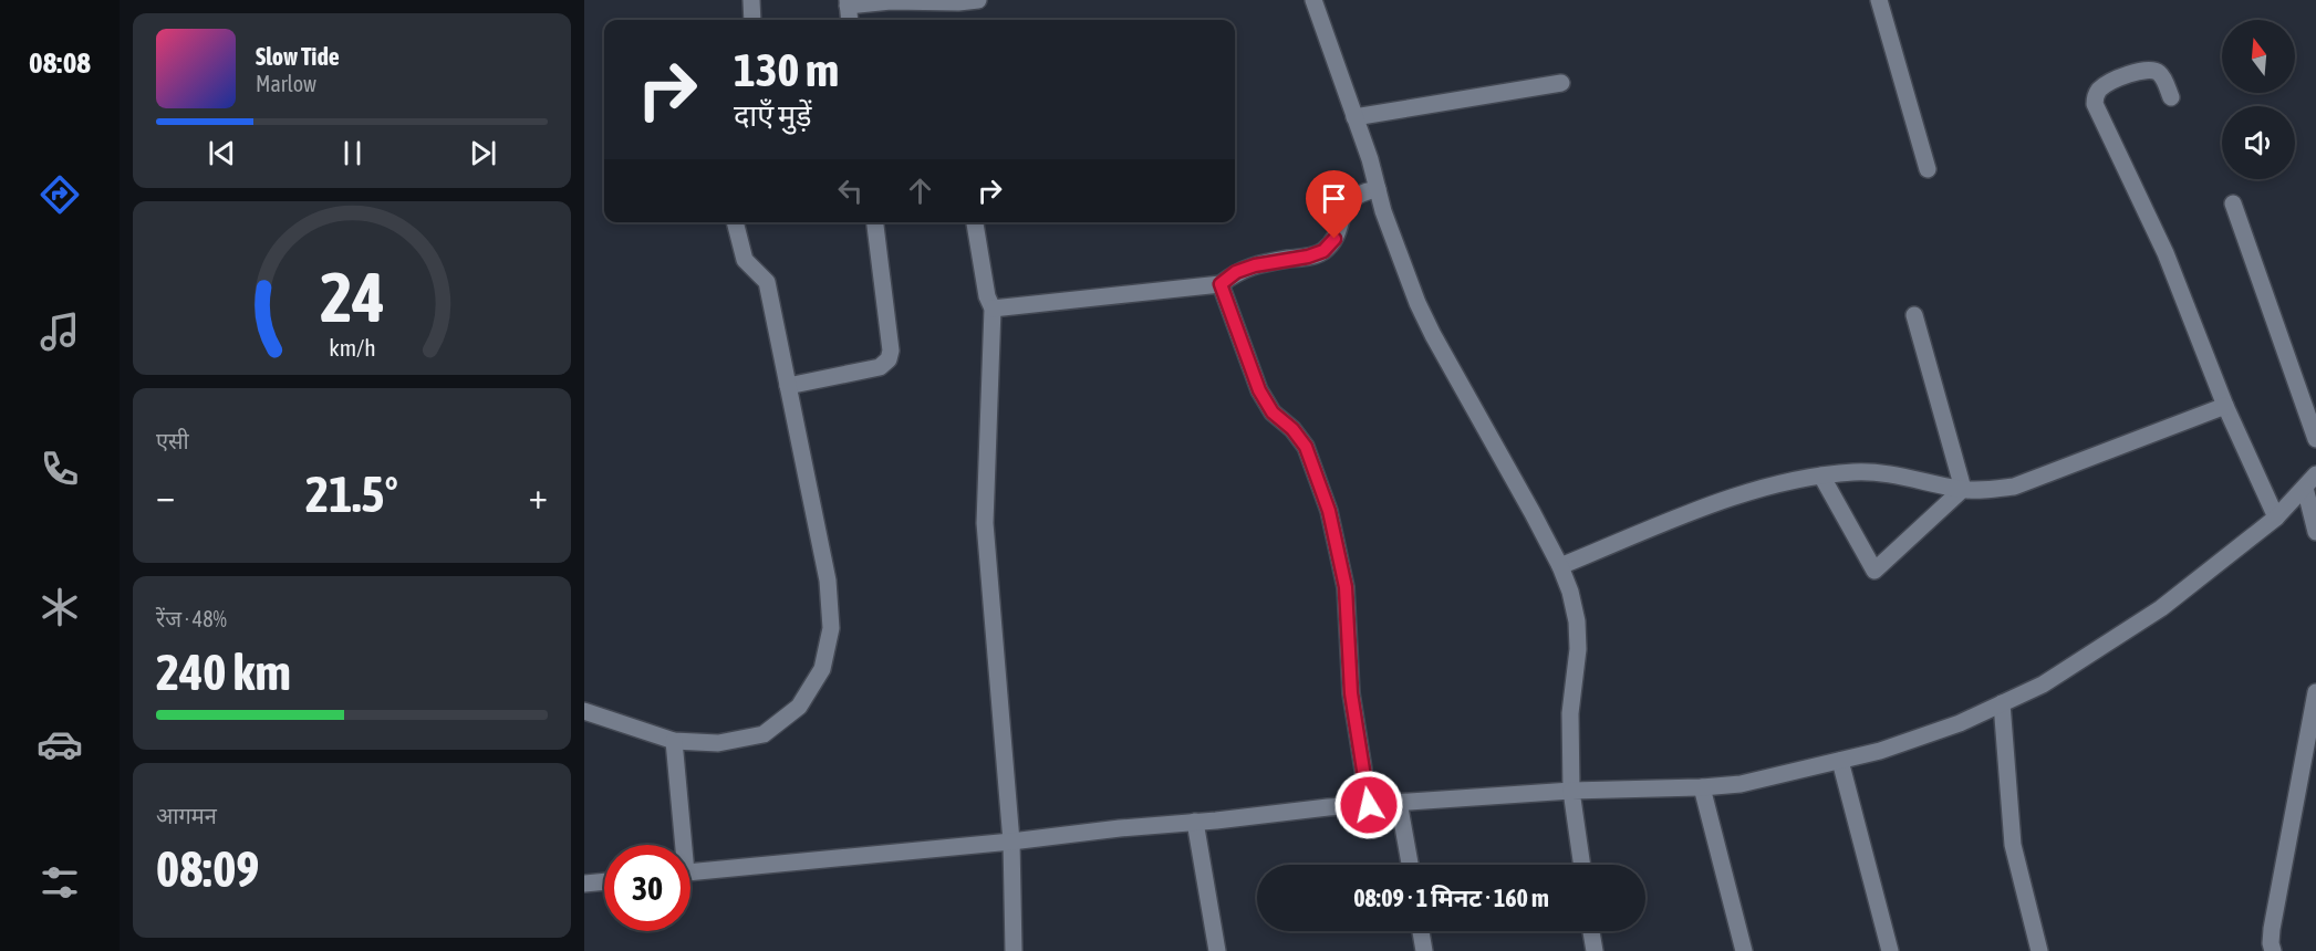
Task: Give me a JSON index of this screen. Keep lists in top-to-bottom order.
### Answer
{
  "north": "top",
  "page": {
    "tabs": "08:08",
    "turn": ["130 m", "दाएँ मुड़ें"],
    "song": ["Slow Tide", "Marlow"],
    "tile": [
      "एसी",
      ["रेंज · 48%", "240 km"],
      ["आगमन", "08:09"]
    ],
    "heat": ["−", "21.5°", "+"],
    "limit": "30",
    "trip": "08:09 · 1 मिनट · 160 m",
    "gauge": ["24", "km/h"]
  }
}
